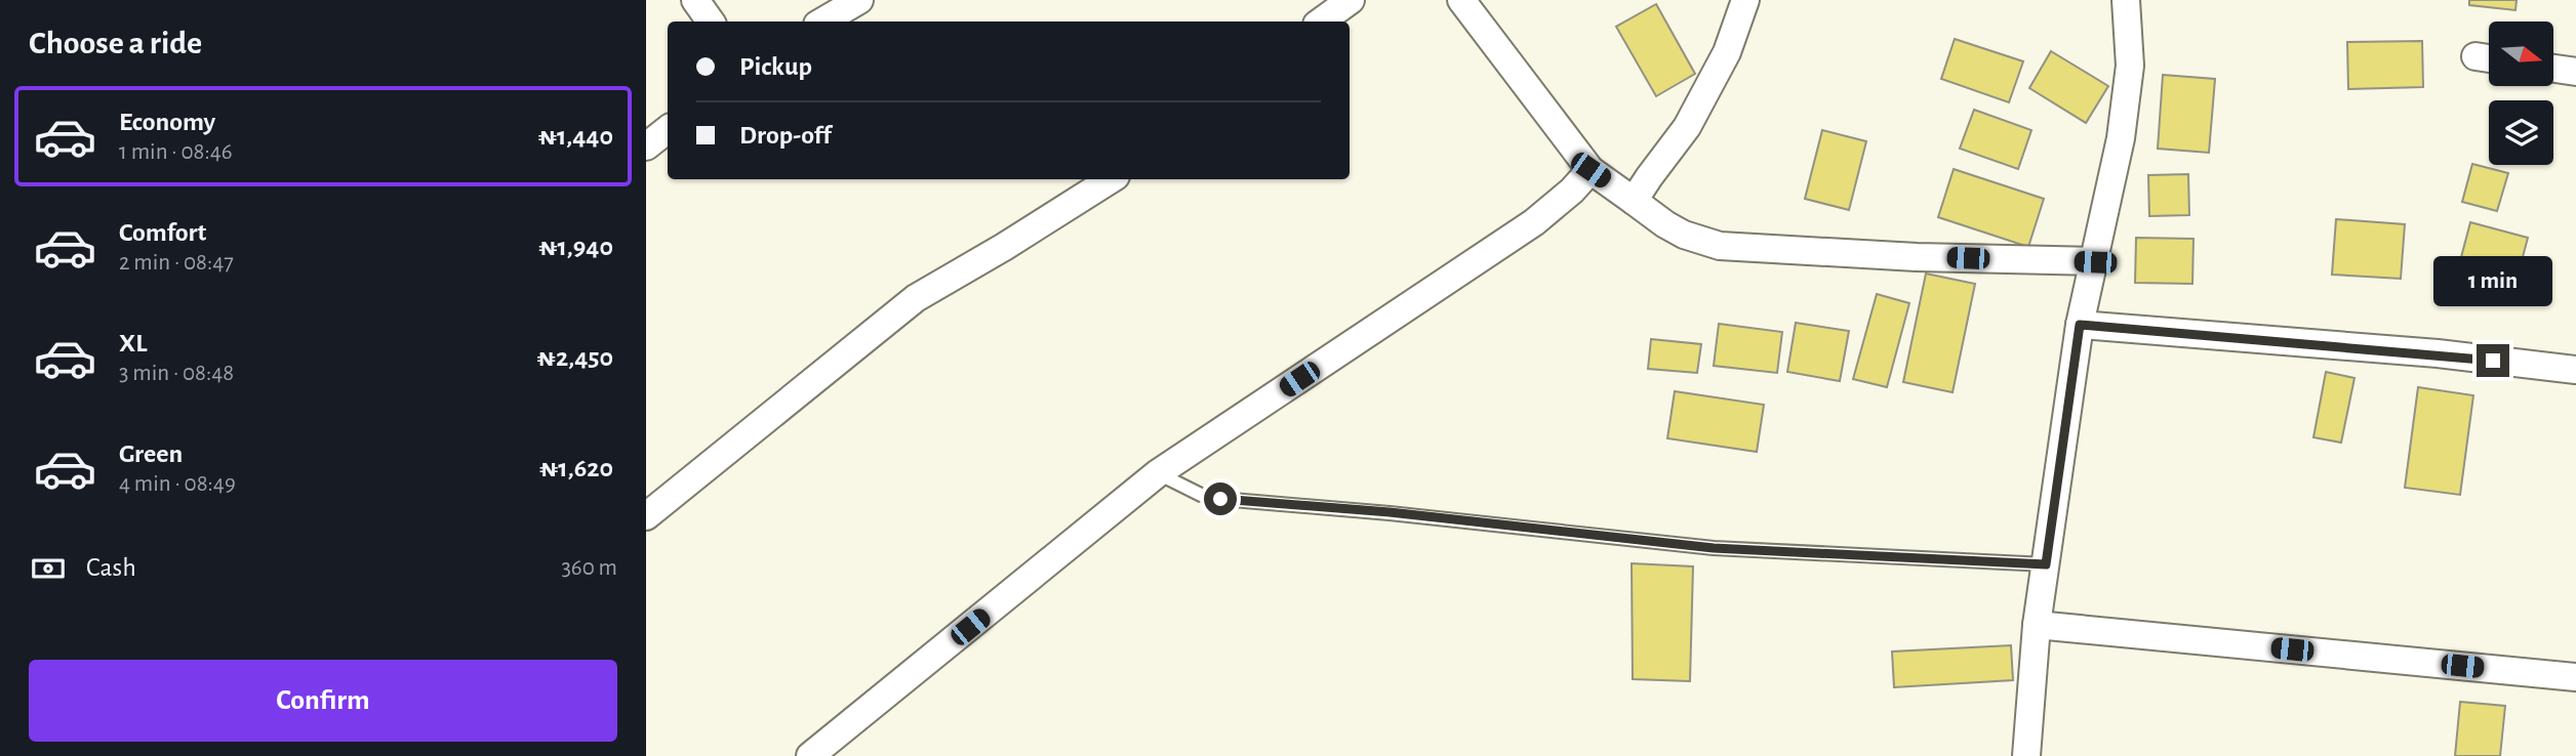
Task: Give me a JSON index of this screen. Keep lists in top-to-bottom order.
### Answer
{
  "north": "right",
  "page": {
    "heading": "Choose a ride",
    "banner": ["Pickup", "Drop-off"],
    "list": [
      {
        "name": "Economy",
        "note": "1 min · 08:46",
        "value": "₦1,440"
      },
      {
        "name": "Comfort",
        "note": "2 min · 08:47",
        "value": "₦1,940"
      },
      {
        "name": "XL",
        "note": "3 min · 08:48",
        "value": "₦2,450"
      },
      {
        "name": "Green",
        "note": "4 min · 08:49",
        "value": "₦1,620"
      }
    ],
    "bubble": "1 min",
    "pay": ["Cash", "360 m"],
    "buttons": "Confirm"
  }
}
